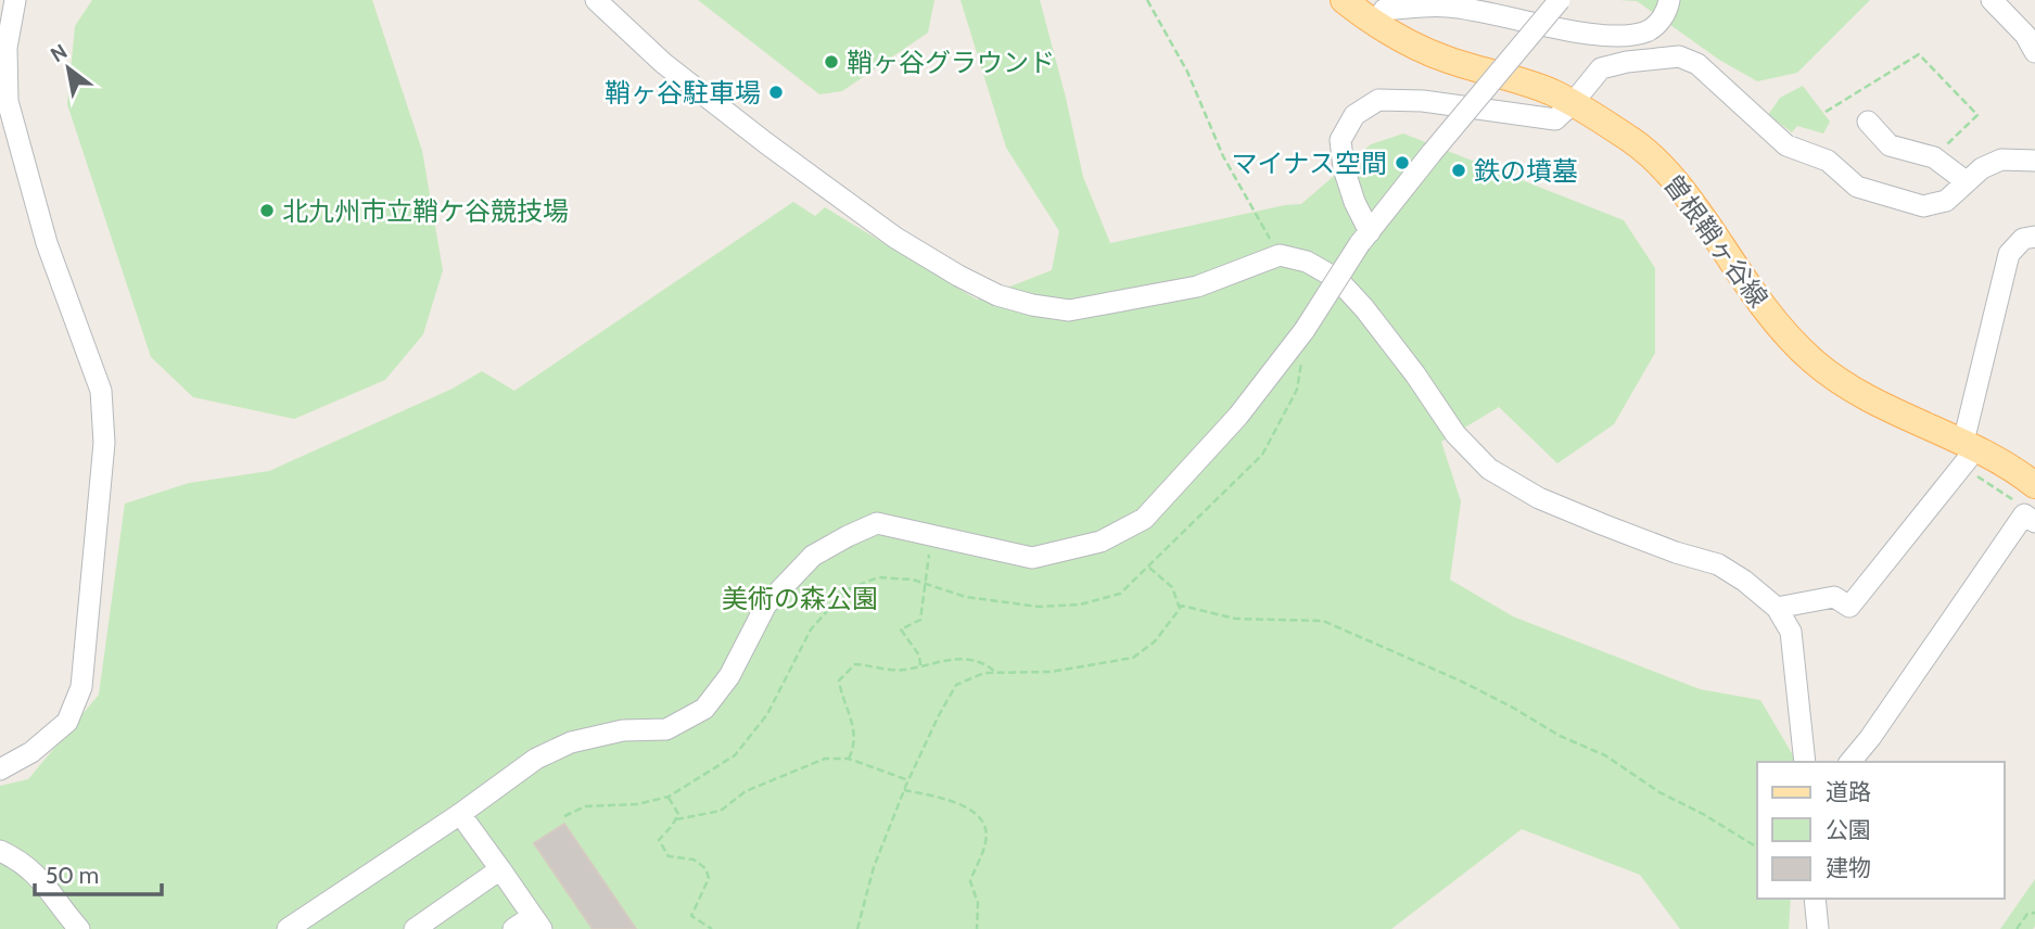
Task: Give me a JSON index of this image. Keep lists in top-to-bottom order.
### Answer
{
  "streets": {
    "main road": ["曽根鞘ヶ谷線"]
  },
  "parks": ["美術の森公園"],
  "places": [
    "鞘ヶ谷グラウンド",
    "鞘ヶ谷駐車場",
    "マイナス空間",
    "鉄の墳墓",
    "北九州市立鞘ケ谷競技場"
  ],
  "legend": ["道路", "公園", "建物"],
  "scale_bar": "50 m",
  "north": "top left"
}
